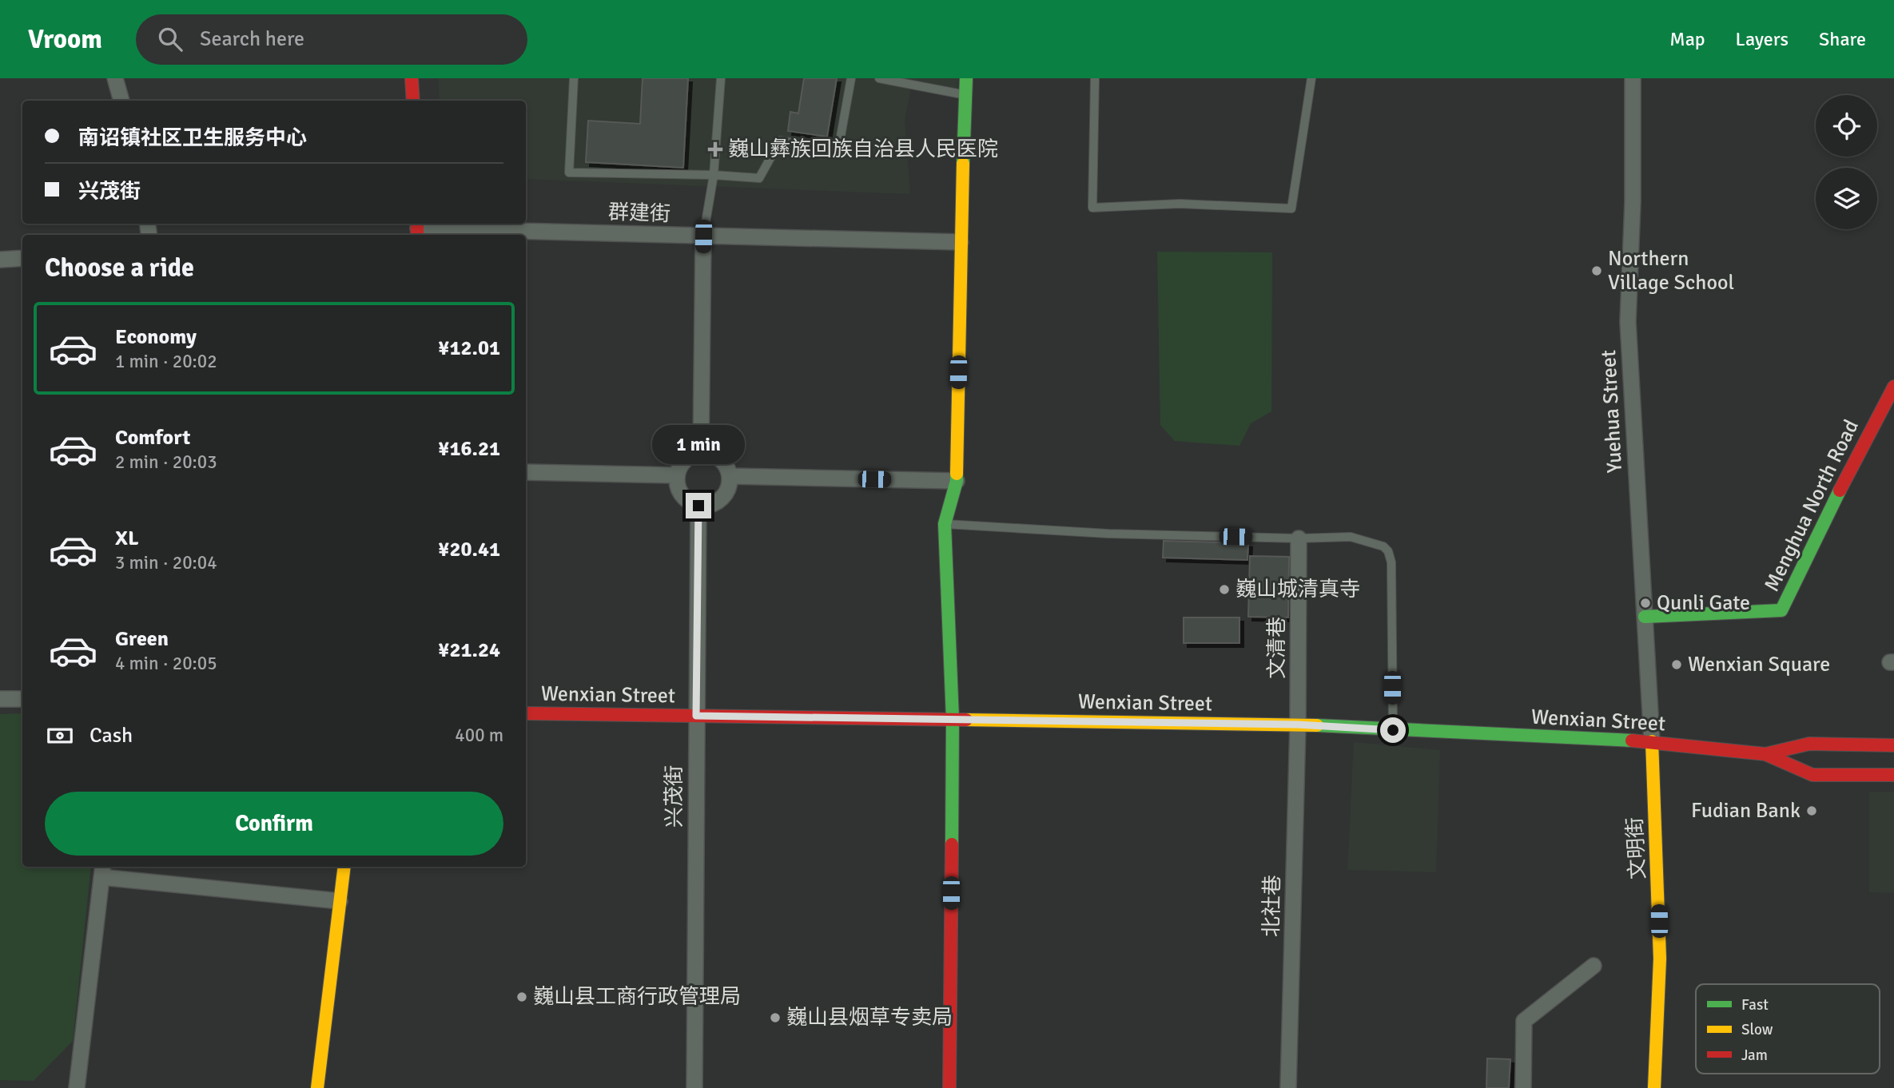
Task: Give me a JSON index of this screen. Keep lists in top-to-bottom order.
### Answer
{
  "streets": {
    "main road": ["Menghua North Road", "Wenxian Street", "文明街"],
    "street": [
      "群建街",
      "Yuehua Street",
      "文清巷",
      "兴茂街",
      "北社巷"
    ]
  },
  "crossings": [
    ["Yuehua Street", "Menghua North Road"],
    ["Yuehua Street", "Wenxian Street"],
    ["Yuehua Street", "文明街"],
    ["文清巷", "Wenxian Street"],
    ["文清巷", "北社巷"],
    ["Wenxian Street", "兴茂街"],
    ["Wenxian Street", "文明街"],
    ["Wenxian Street", "北社巷"]
  ],
  "places": {
    "health": ["巍山彝族回族自治县人民医院"],
    "other": [
      "Northern Village School",
      "巍山城清真寺",
      "Qunli Gate",
      "Wenxian Square",
      "Fudian Bank",
      "巍山县工商行政管理局",
      "巍山县烟草专卖局"
    ]
  },
  "legend": ["Fast", "Slow", "Jam"],
  "page": {
    "header": "Vroom",
    "search": "Search here",
    "nav": ["Map", "Layers", "Share"],
    "banner": ["南诏镇社区卫生服务中心", "兴茂街"],
    "heading": "Choose a ride",
    "list": [
      {
        "name": "Economy",
        "note": "1 min · 20:02",
        "value": "¥12.01"
      },
      {
        "name": "Comfort",
        "note": "2 min · 20:03",
        "value": "¥16.21"
      },
      {
        "name": "XL",
        "note": "3 min · 20:04",
        "value": "¥20.41"
      },
      {
        "name": "Green",
        "note": "4 min · 20:05",
        "value": "¥21.24"
      }
    ],
    "bubble": "1 min",
    "pay": ["Cash", "400 m"],
    "buttons": "Confirm"
  }
}
